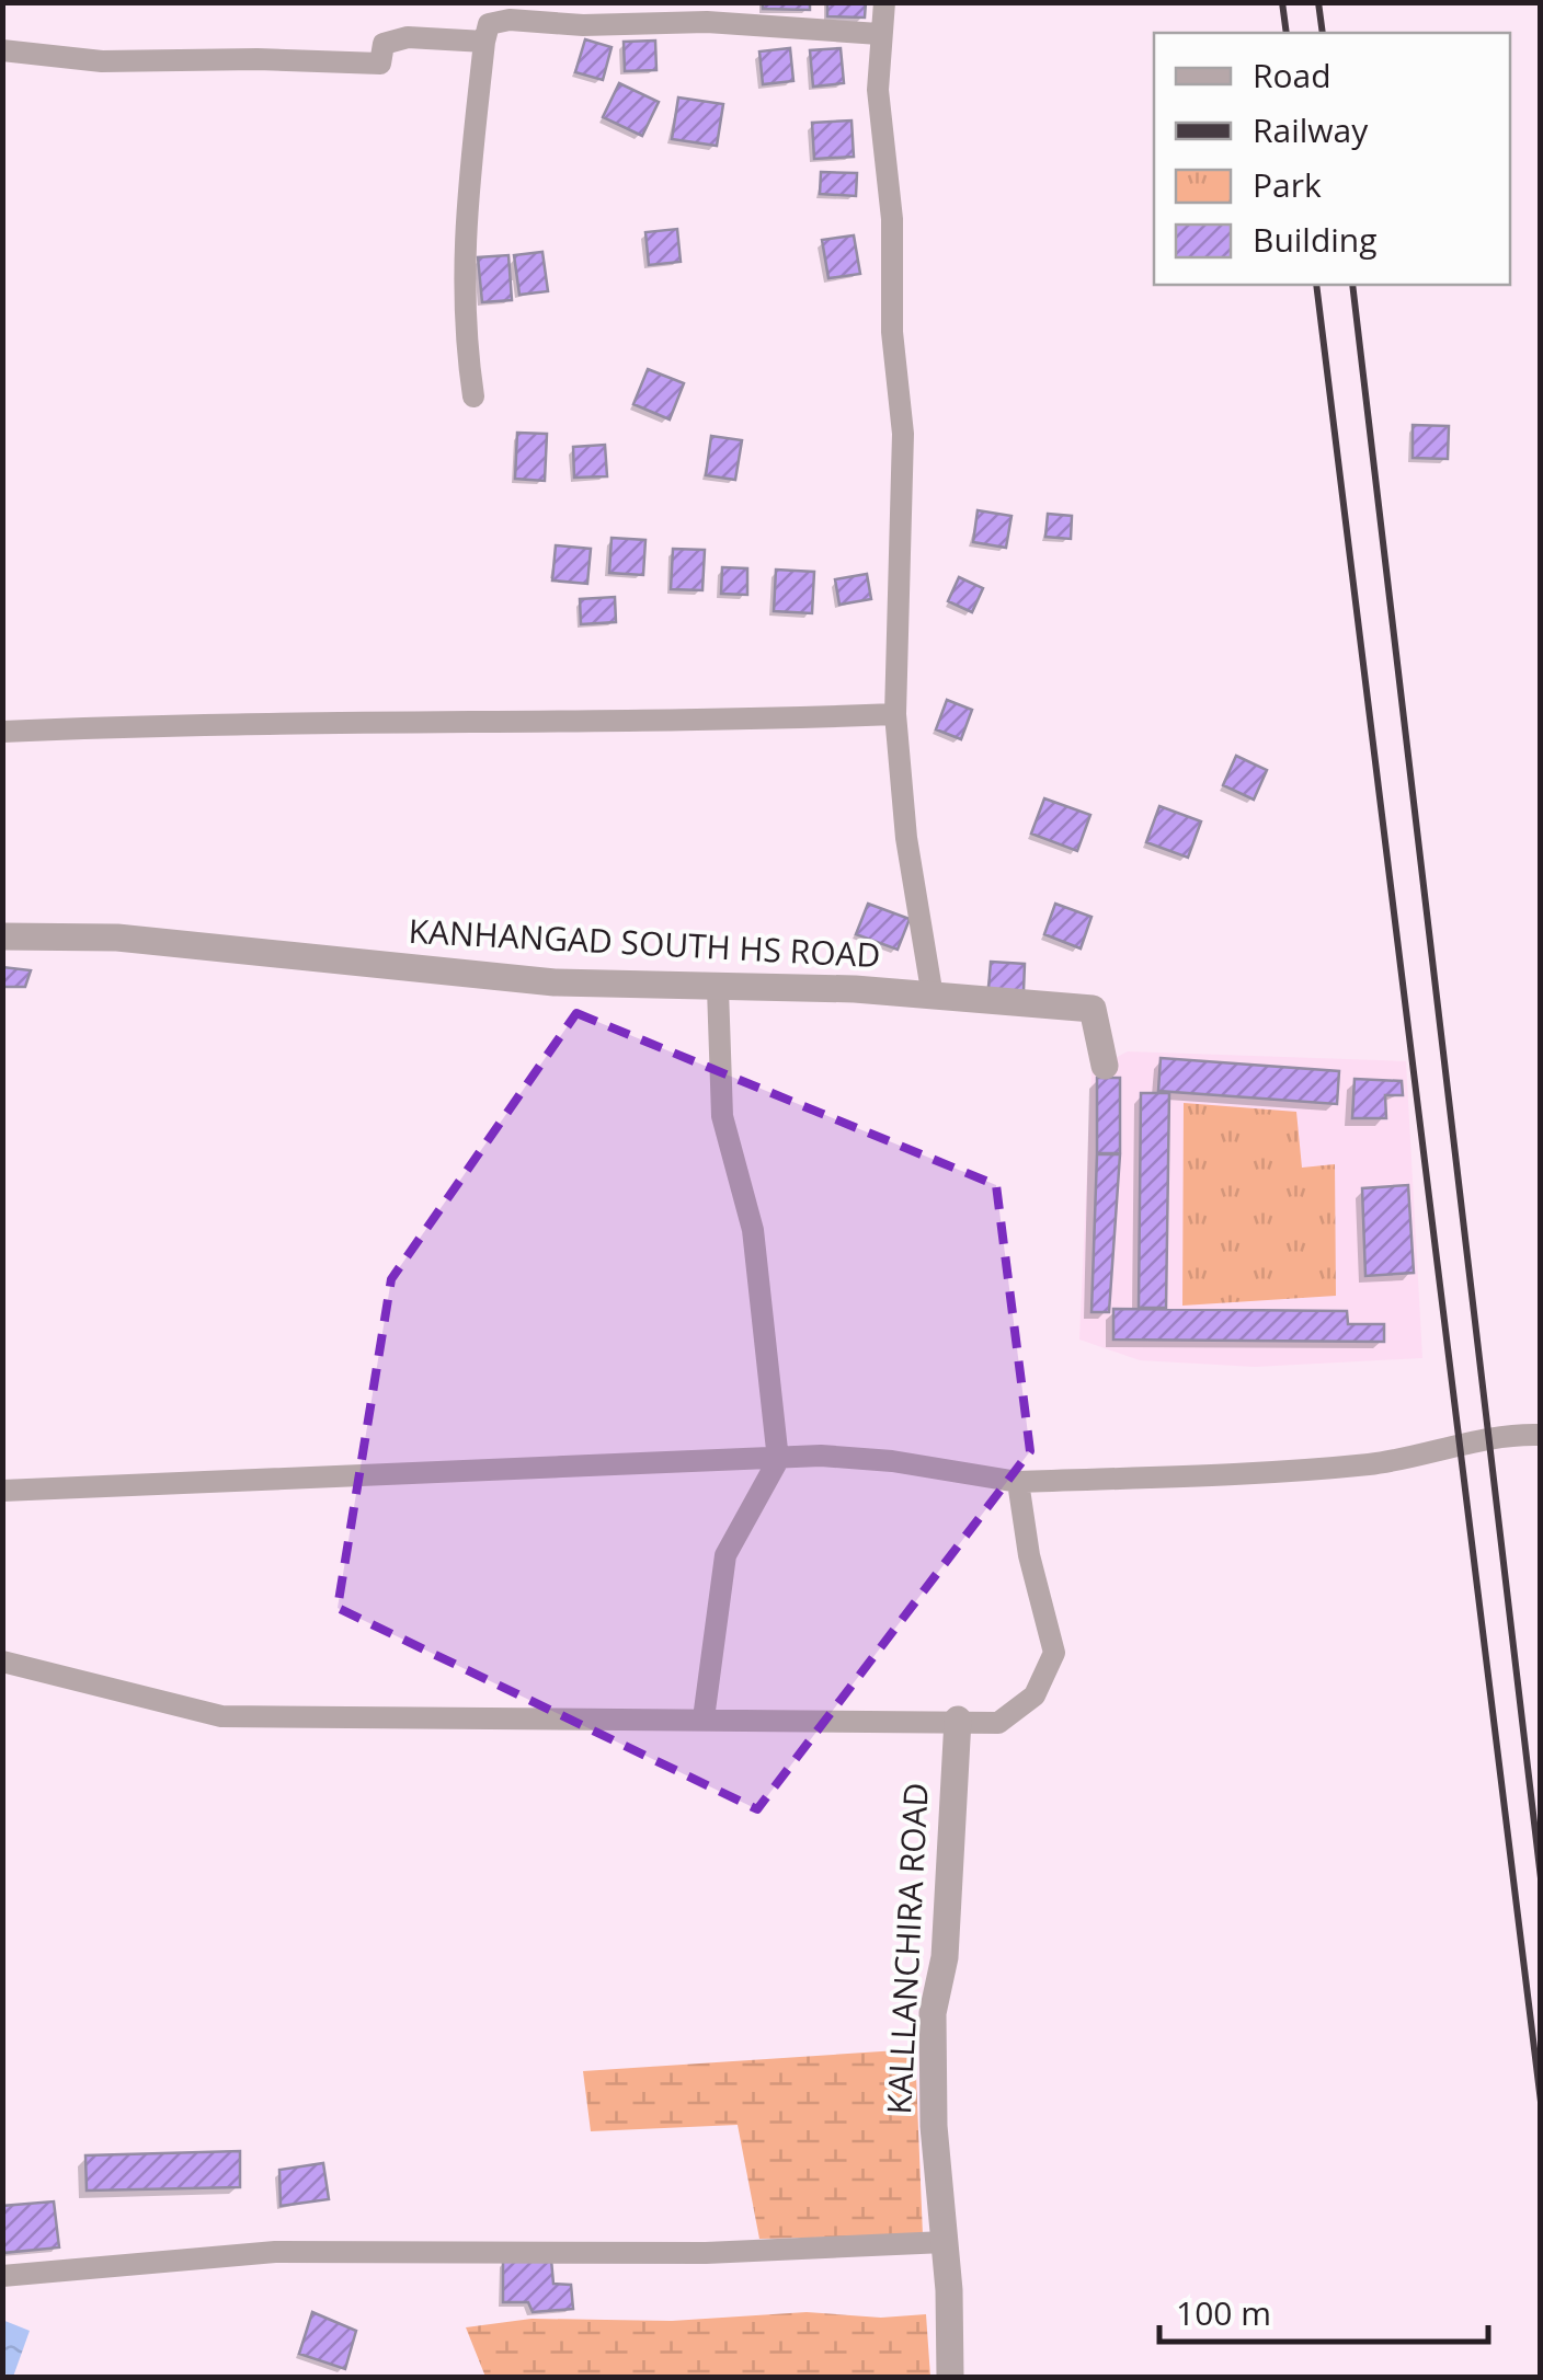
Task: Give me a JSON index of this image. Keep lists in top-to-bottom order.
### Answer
{
  "streets": {
    "street": ["KANHANGAD SOUTH HS ROAD", "KALLLANCHIRA ROAD"]
  },
  "legend": [
    "Road",
    "Railway",
    "Park",
    "Building"
  ],
  "scale_bar": "100 m"
}
